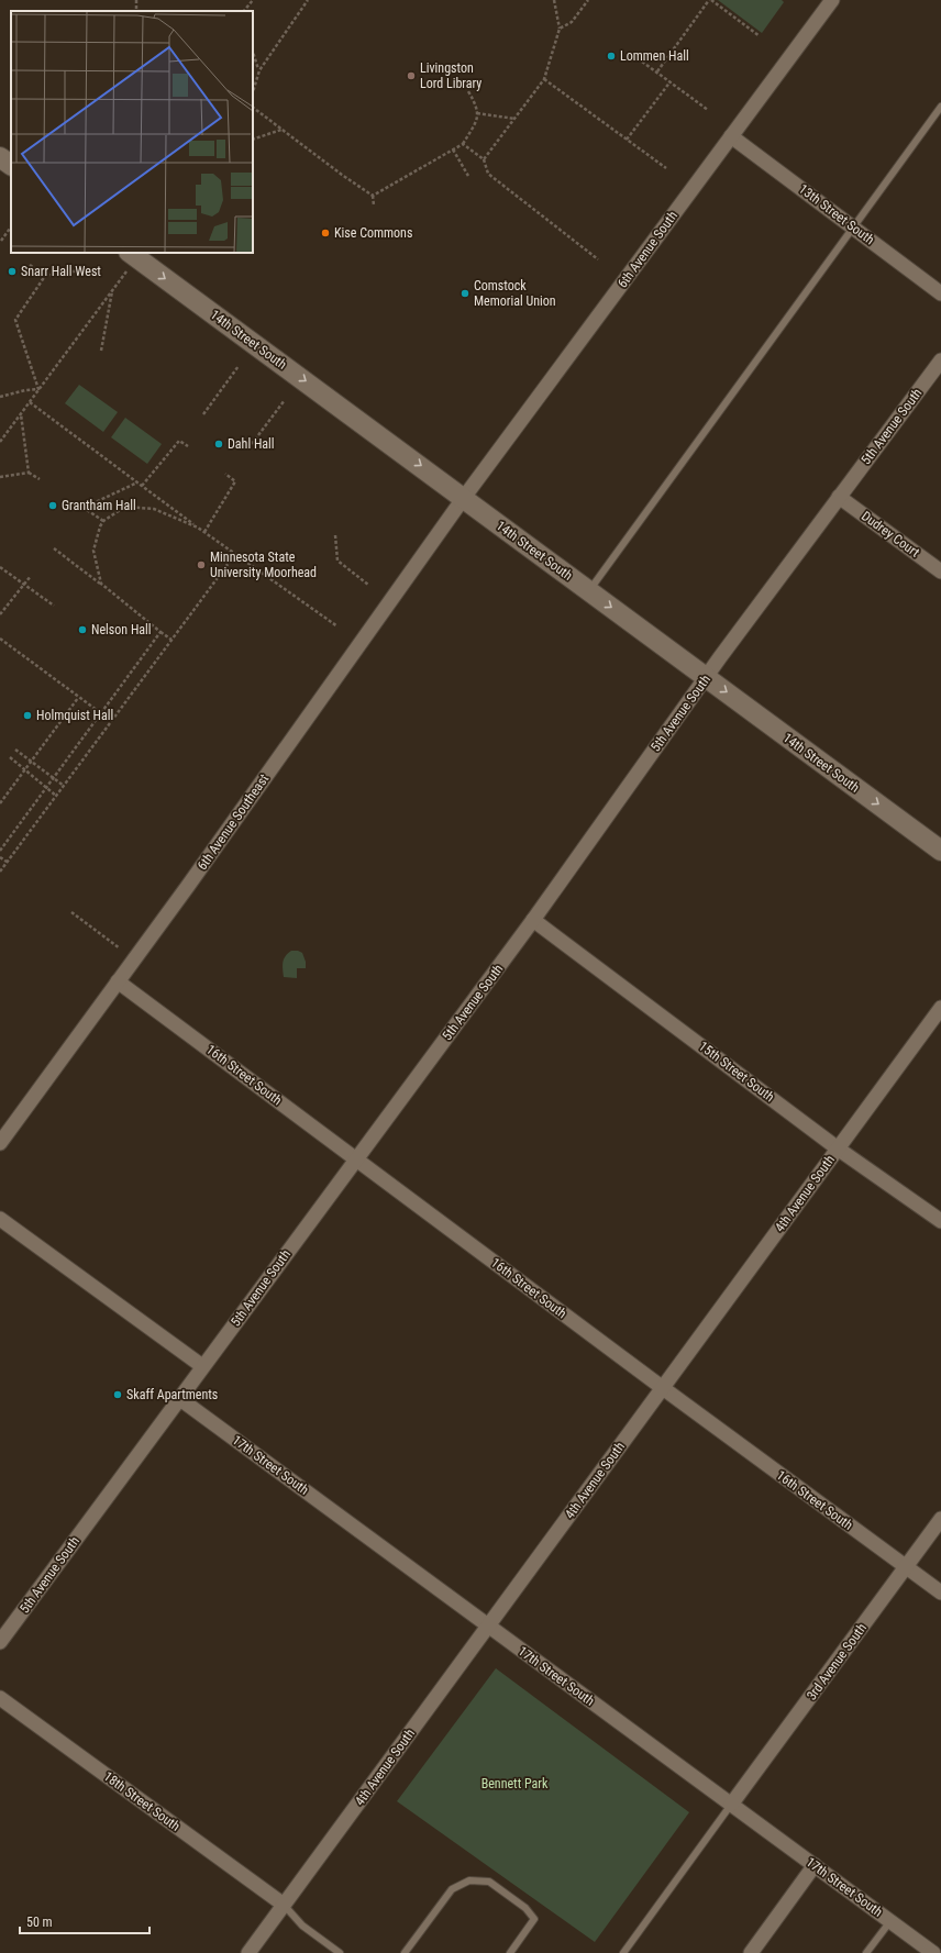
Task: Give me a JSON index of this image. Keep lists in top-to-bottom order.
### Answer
{
  "streets": {
    "street": [
      "13th Street South",
      "6th Avenue South",
      "14th Street South",
      "5th Avenue South",
      "Dudrey Court",
      "6th Avenue Southeast",
      "15th Street South",
      "16th Street South",
      "4th Avenue South",
      "17th Street South",
      "3rd Avenue South",
      "18th Street South"
    ]
  },
  "crossings": [
    ["13th Street South", "6th Avenue South"],
    ["6th Avenue South", "14th Street South"],
    ["6th Avenue South", "6th Avenue Southeast"],
    ["14th Street South", "5th Avenue South"],
    ["14th Street South", "6th Avenue Southeast"],
    ["5th Avenue South", "Dudrey Court"],
    ["5th Avenue South", "15th Street South"],
    ["5th Avenue South", "16th Street South"],
    ["5th Avenue South", "17th Street South"],
    ["6th Avenue Southeast", "16th Street South"],
    ["15th Street South", "4th Avenue South"],
    ["16th Street South", "4th Avenue South"],
    ["16th Street South", "3rd Avenue South"],
    ["4th Avenue South", "17th Street South"],
    ["4th Avenue South", "18th Street South"],
    ["17th Street South", "3rd Avenue South"]
  ],
  "one_way": ["14th Street South"],
  "parks": ["Bennett Park"],
  "places": [
    "Lommen Hall",
    "Livingston Lord Library",
    "Kise Commons",
    "Snarr Hall West",
    "Comstock Memorial Union",
    "Dahl Hall",
    "Grantham Hall",
    "Minnesota State University Moorhead",
    "Nelson Hall",
    "Holmquist Hall",
    "Skaff Apartments"
  ],
  "scale_bar": "50 m"
}
